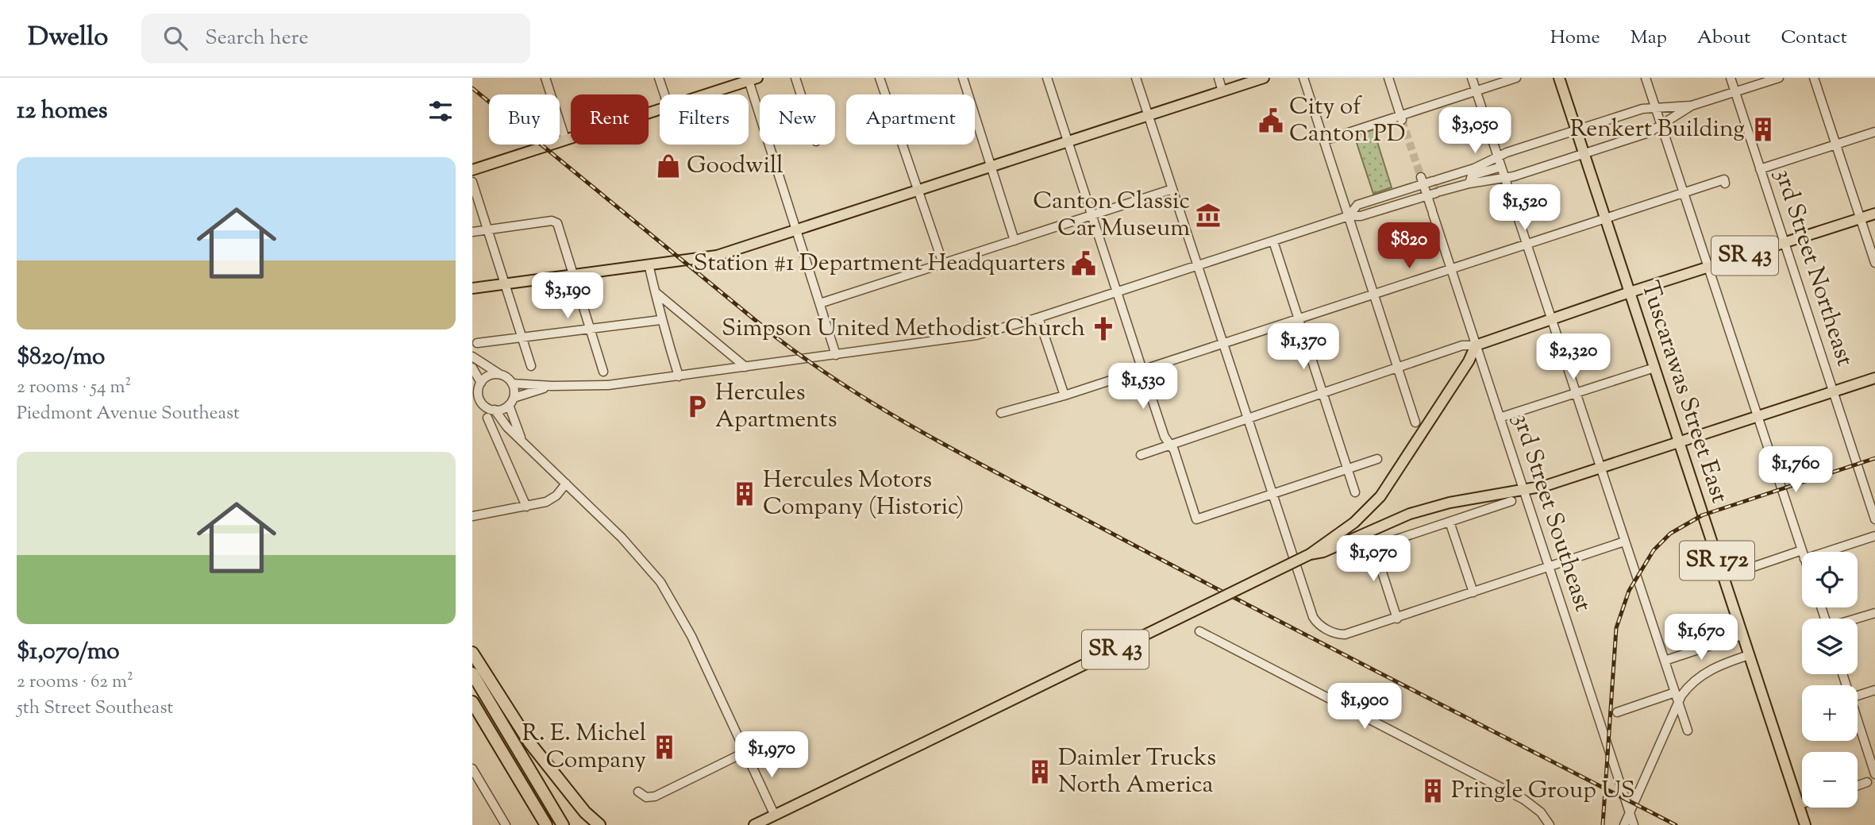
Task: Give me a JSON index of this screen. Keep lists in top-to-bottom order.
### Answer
{
  "streets": {
    "main road": ["SR 43", "Tuscarawas Street East", "SR 172"],
    "street": ["3rd Street Northeast", "3rd Street Southeast"]
  },
  "crossings": [
    ["SR 43", "3rd Street Northeast"],
    ["SR 43", "Tuscarawas Street East"],
    ["SR 43", "3rd Street Southeast"],
    ["Tuscarawas Street East", "SR 172"]
  ],
  "places": {
    "public building": ["City of Canton PD", "Station #1 Department Headquarters"],
    "building": [
      "Renkert Building",
      "Hercules Motors Company (Historic)",
      "R. E. Michel Company",
      "Daimler Trucks North America",
      "Pringle Group US"
    ],
    "shop": ["Goodwill"],
    "museum": ["Canton Classic Car Museum"],
    "church": ["Simpson United Methodist Church"],
    "parking": ["Hercules Apartments"]
  },
  "page": {
    "header": "Dwello",
    "search": "Search here",
    "nav": [
      "Home",
      "Map",
      "About",
      "Contact"
    ],
    "heading": "12 homes",
    "chip": [
      "Buy",
      "Rent",
      "Filters",
      "New",
      "Apartment"
    ],
    "price": [
      "$3,050",
      "$1,520",
      "$820",
      "$3,190",
      "$1,370",
      "$2,320",
      "$1,530",
      "$1,760",
      "$1,070",
      "$1,670",
      "$1,900",
      "$1,970"
    ],
    "list": [
      {
        "name": "$820/mo",
        "note": "2 rooms · 54 m² · Piedmont Avenue Southeast"
      },
      {
        "name": "$1,070/mo",
        "note": "2 rooms · 62 m² · 5th Street Southeast"
      }
    ],
    "map_buttons": ["+", "−"]
  }
}
